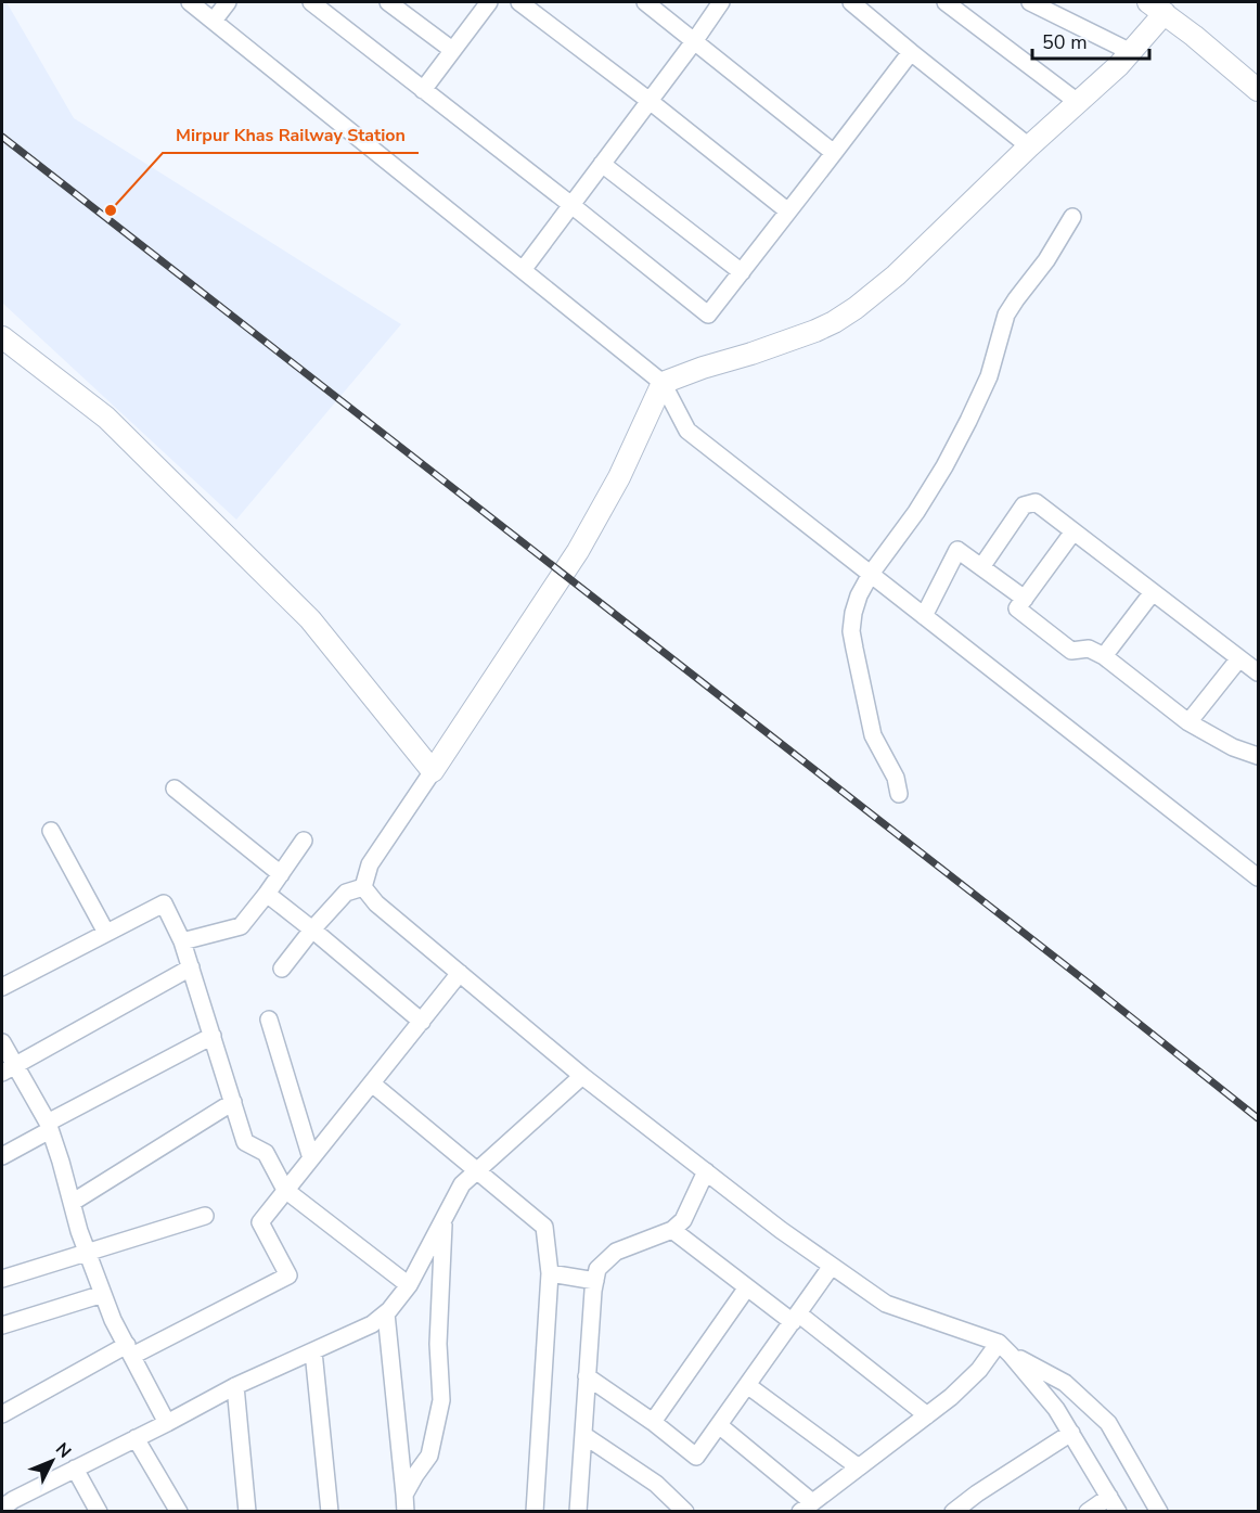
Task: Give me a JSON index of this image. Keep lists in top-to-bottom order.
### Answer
{
  "places": ["Mirpur Khas Railway Station"],
  "scale_bar": "50 m",
  "north": "top right"
}
